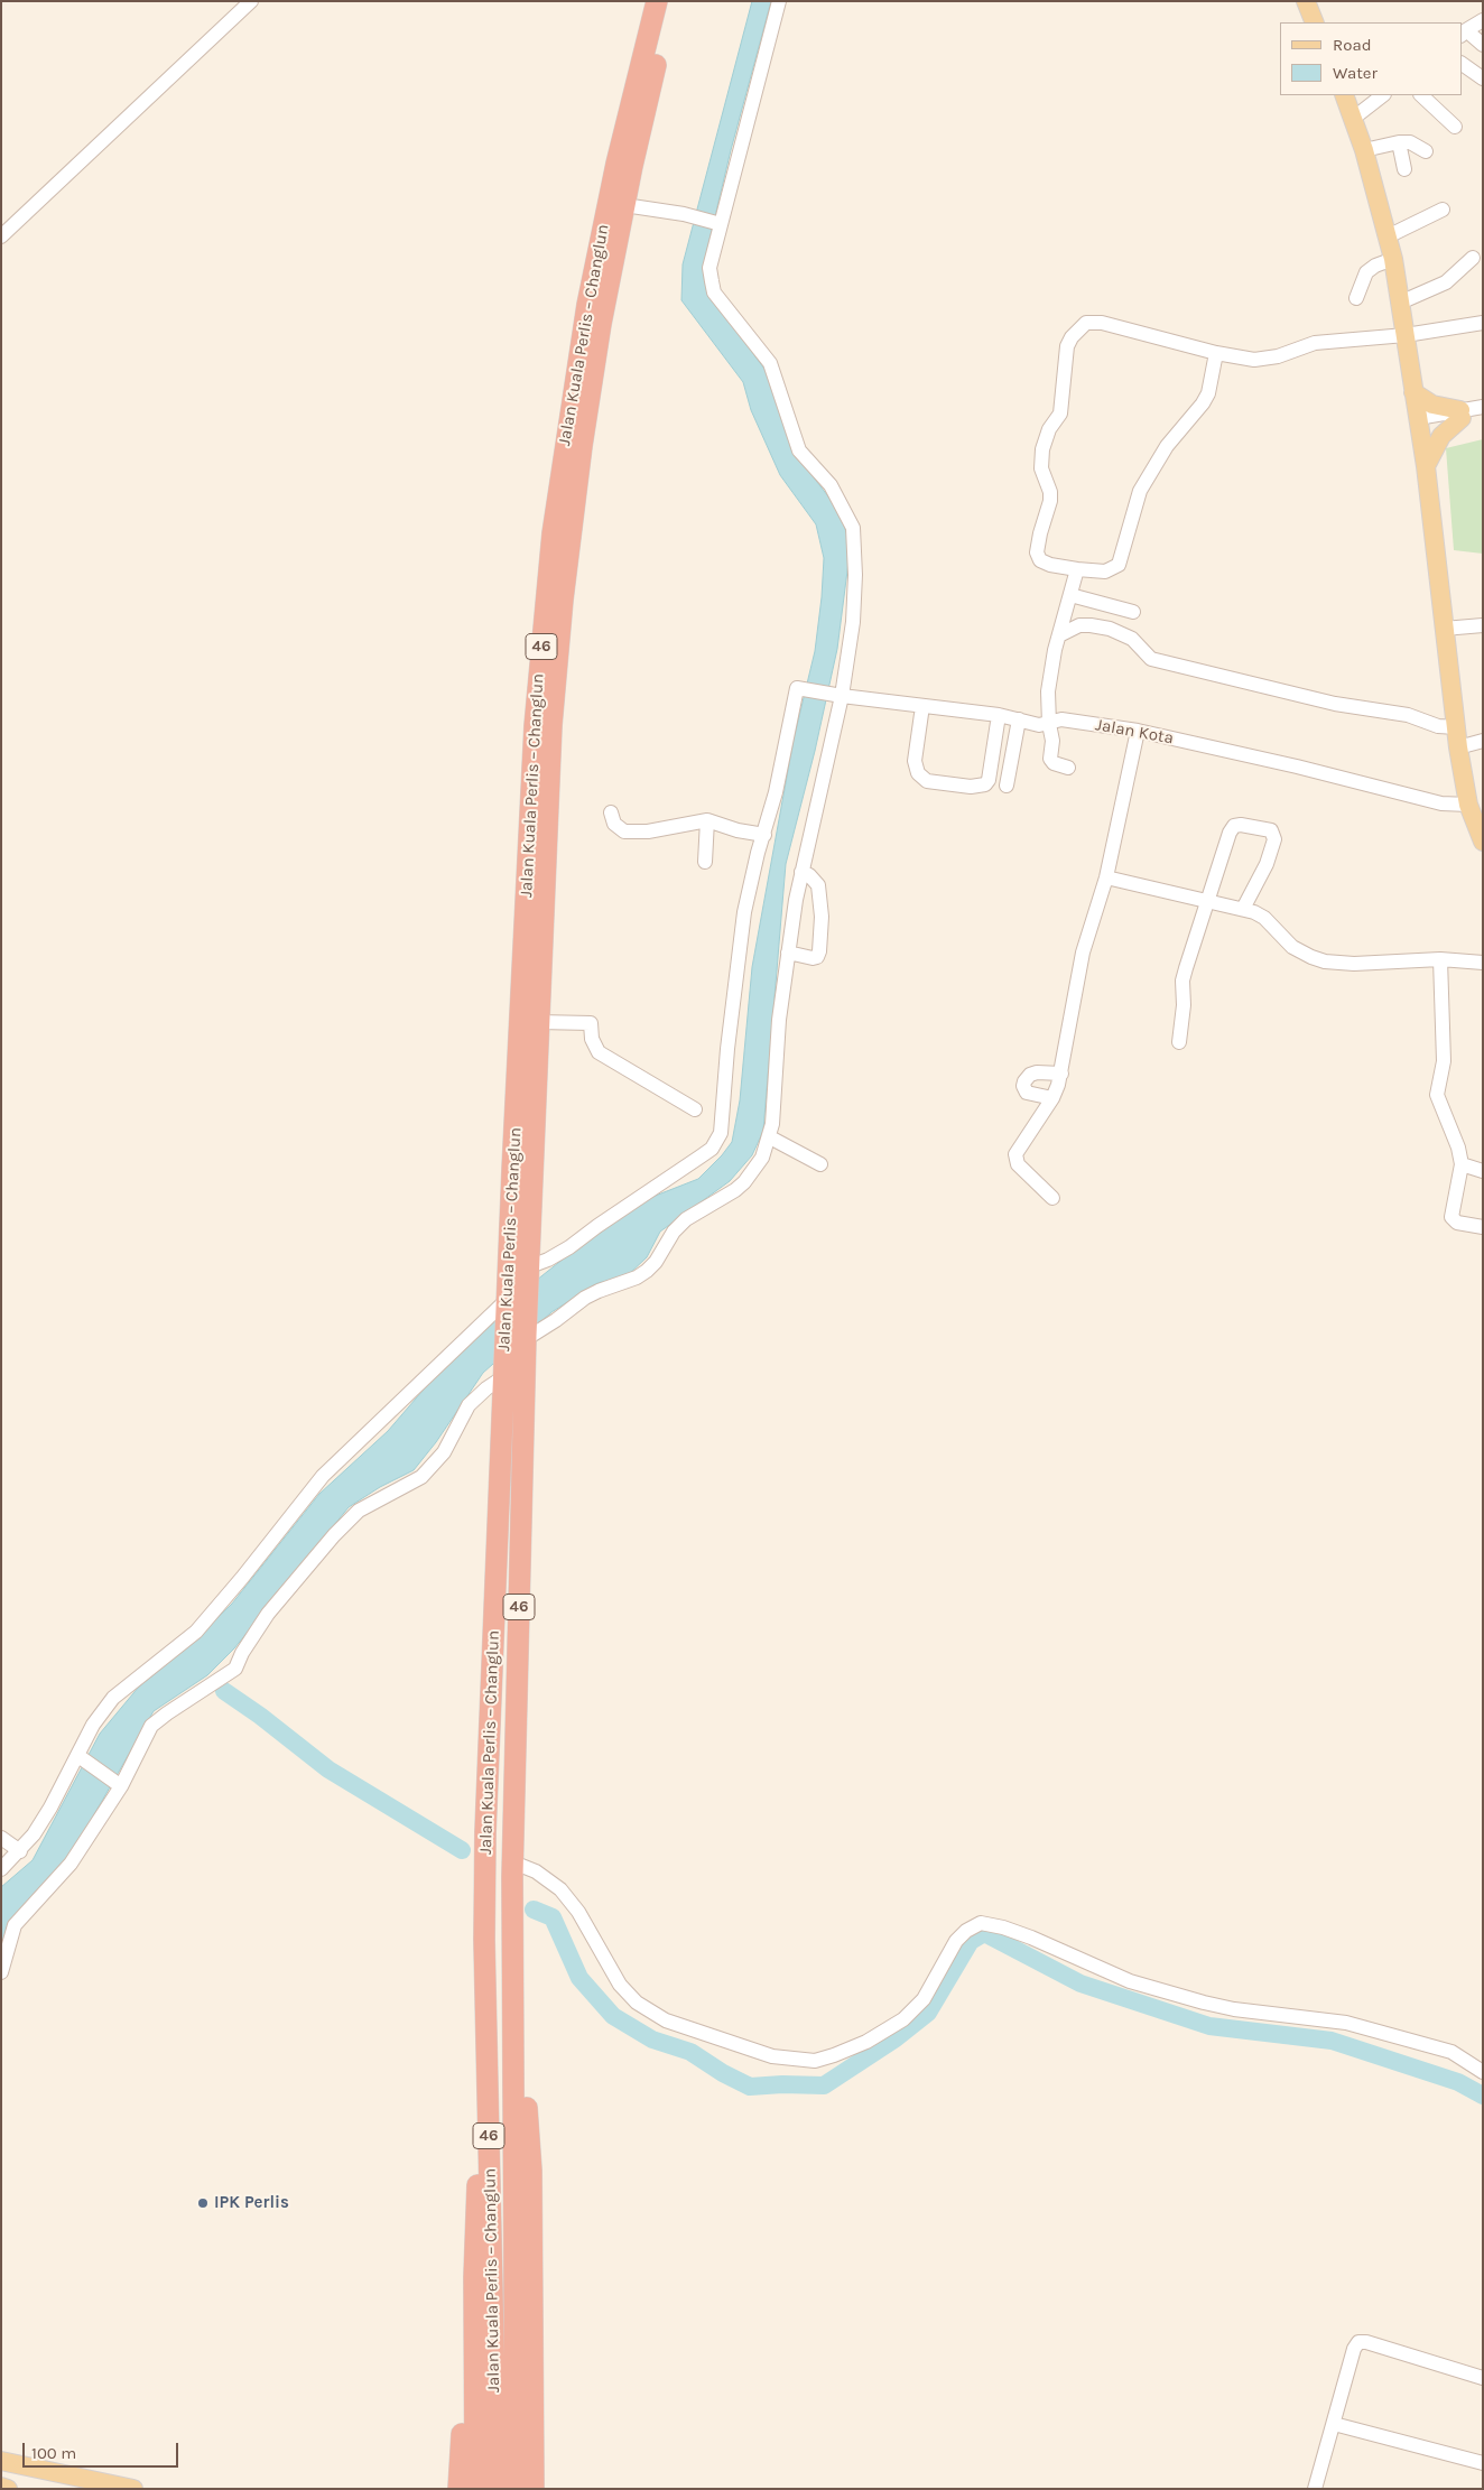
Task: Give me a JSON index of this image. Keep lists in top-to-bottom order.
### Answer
{
  "streets": {
    "highway": ["Jalan Kuala Perlis – Changlun", "46"],
    "street": ["Jalan Kota"]
  },
  "places": ["IPK Perlis"],
  "legend": ["Road", "Water"],
  "scale_bar": "100 m"
}
